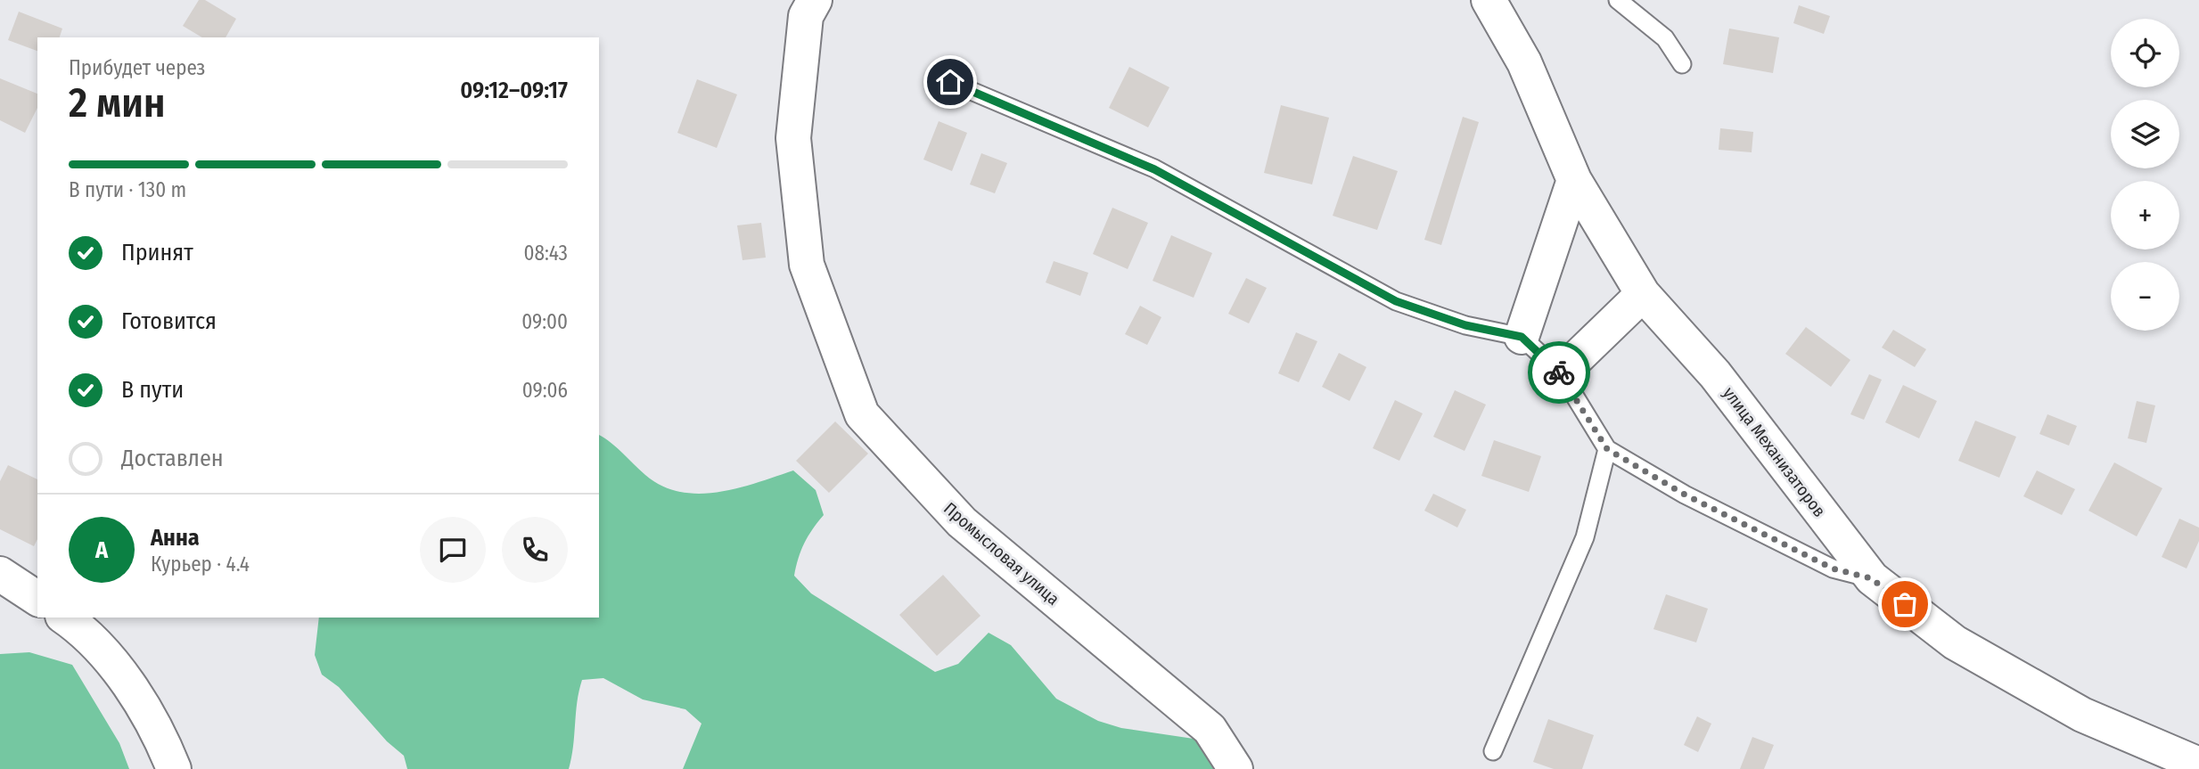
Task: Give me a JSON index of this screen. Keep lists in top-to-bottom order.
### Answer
{
  "streets": {
    "street": ["улица Механизаторов", "Промысловая улица"]
  },
  "page": {
    "map_buttons": ["+", "−"],
    "heading": ["2 мин", "Прибудет через", "09:12–09:17"],
    "panel": ["Анна", "Курьер · 4.4"],
    "bar": "В пути · 130 m",
    "list": [
      ["Принят", "08:43"],
      ["Готовится", "09:00"],
      ["В пути", "09:06"],
      "Доставлен"
    ],
    "round": "А"
  }
}
